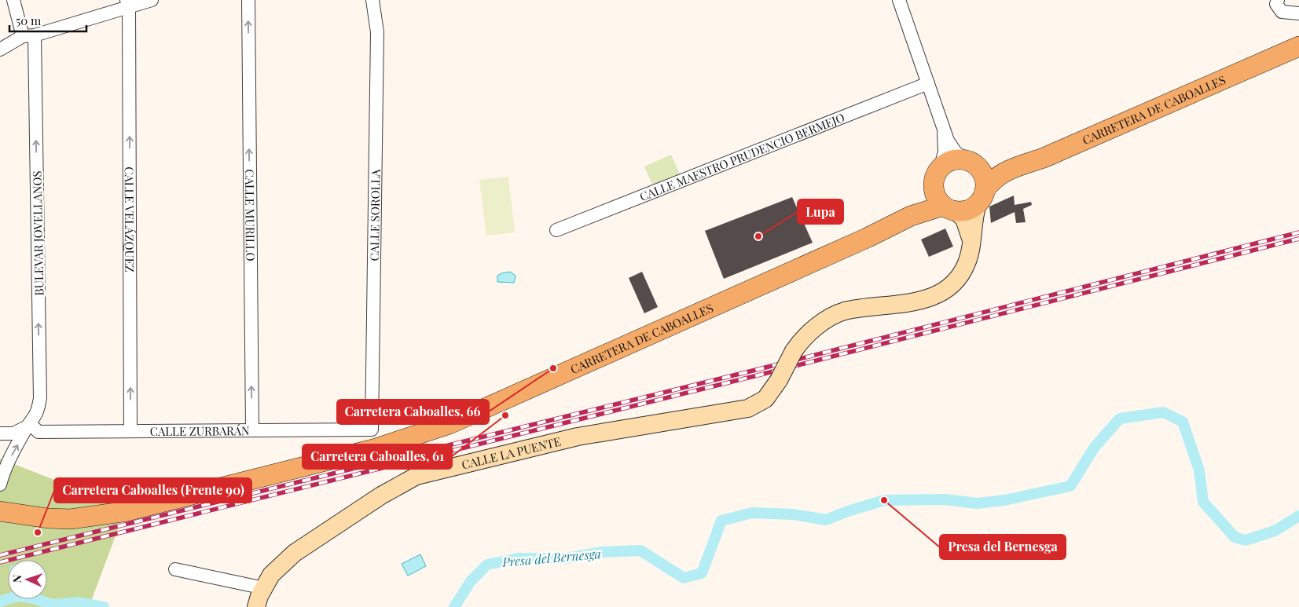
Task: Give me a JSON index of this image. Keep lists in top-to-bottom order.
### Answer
{
  "streets": {
    "main road": ["CARRETERA DE CABOALLES"],
    "street": [
      "CALLE MAESTRO PRUDENCIO BERMEJO",
      "CALLE SOROLLA",
      "CALLE MURILLO",
      "CALLE VELÁZQUEZ",
      "BULEVAR JOVELLANOS",
      "CALLE ZURBARÁN",
      "CALLE LA PUENTE"
    ]
  },
  "crossings": [
    ["CARRETERA DE CABOALLES", "CALLE LA PUENTE"],
    ["CALLE SOROLLA", "CALLE ZURBARÁN"],
    ["CALLE MURILLO", "CALLE ZURBARÁN"],
    ["CALLE VELÁZQUEZ", "CALLE ZURBARÁN"],
    ["BULEVAR JOVELLANOS", "CALLE ZURBARÁN"]
  ],
  "one_way": ["CALLE MURILLO", "CALLE VELÁZQUEZ", "BULEVAR JOVELLANOS"],
  "water": ["Presa del Bernesga"],
  "places": [
    "Lupa",
    "Carretera Caboalles, 66",
    "Carretera Caboalles, 61",
    "Presa del Bernesga",
    "Carretera Caboalles (Frente 90)"
  ],
  "scale_bar": "50 m",
  "north": "left"
}
